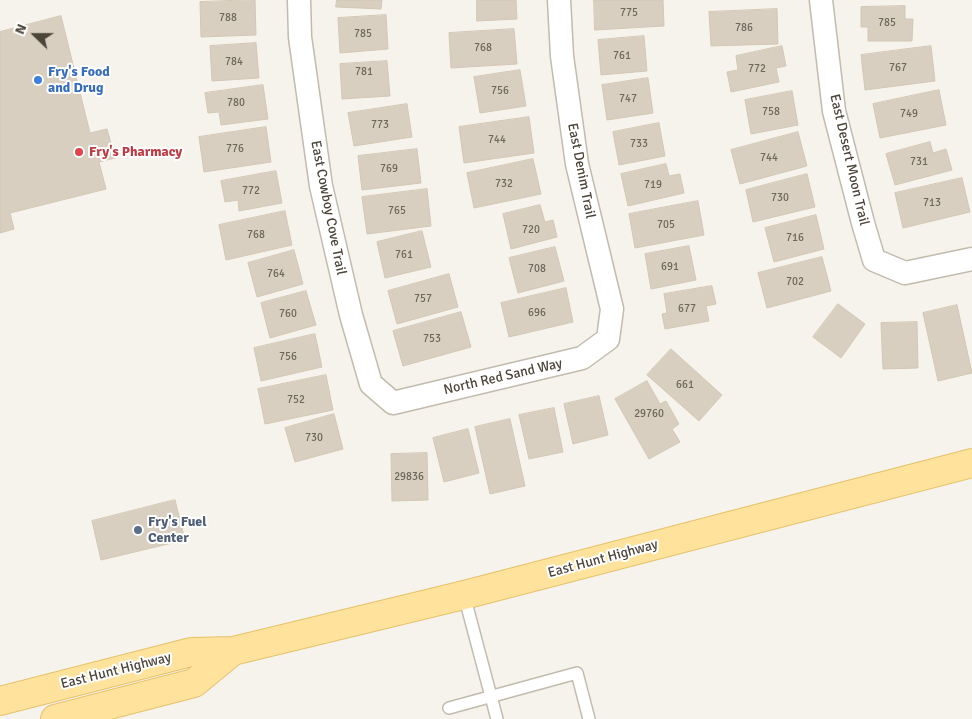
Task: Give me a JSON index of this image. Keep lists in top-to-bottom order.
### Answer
{
  "streets": {
    "main road": ["East Hunt Highway"],
    "street": [
      "East Desert Moon Trail",
      "East Denim Trail",
      "East Cowboy Cove Trail",
      "North Red Sand Way"
    ]
  },
  "crossings": [
    ["East Denim Trail", "North Red Sand Way"],
    ["East Cowboy Cove Trail", "North Red Sand Way"]
  ],
  "places": ["Fry's Food and Drug", "Fry's Pharmacy", "Fry's Fuel Center"],
  "house_numbers": [
    "775",
    "788",
    "785",
    "786",
    "785",
    "768",
    "761",
    "784",
    "767",
    "772",
    "781",
    "756",
    "747",
    "780",
    "758",
    "749",
    "773",
    "744",
    "733",
    "776",
    "744",
    "731",
    "769",
    "732",
    "719",
    "772",
    "730",
    "713",
    "765",
    "705",
    "720",
    "768",
    "716",
    "761",
    "691",
    "708",
    "764",
    "702",
    "757",
    "677",
    "696",
    "760",
    "753",
    "756",
    "661",
    "752",
    "29760",
    "730",
    "29836"
  ],
  "north": "left"
}
